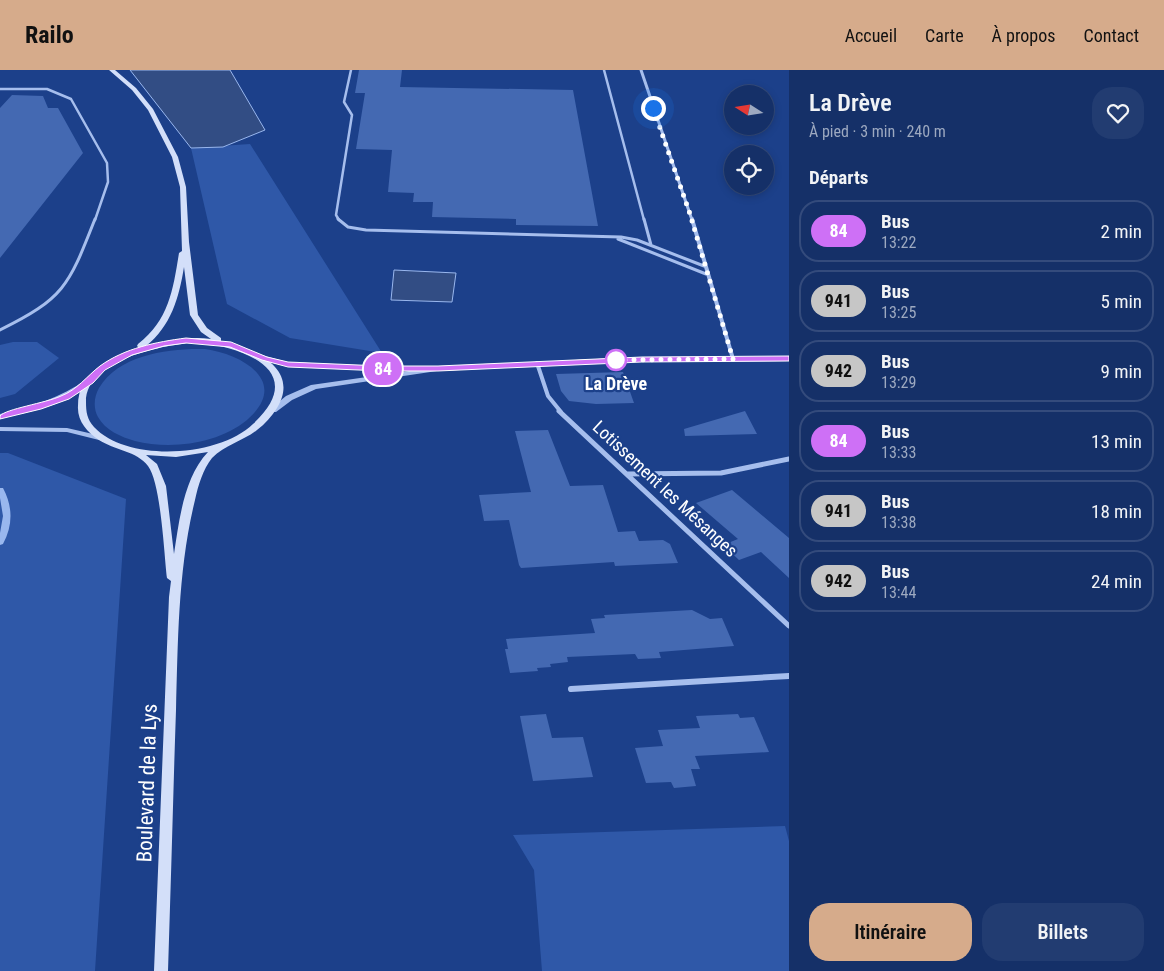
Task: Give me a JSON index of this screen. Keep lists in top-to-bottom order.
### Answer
{
  "streets": {
    "main road": ["Boulevard de la Lys"],
    "street": ["Lotissement les Mésanges"]
  },
  "places": ["La Drève"],
  "lines": ["bus line 84"],
  "north": "left",
  "page": {
    "header": "Railo",
    "nav": [
      "Accueil",
      "Carte",
      "À propos",
      "Contact"
    ],
    "on_map": "84",
    "heading": [
      ["La Drève", "À pied · 3 min · 240 m"],
      "Départs"
    ],
    "list": [
      {
        "mark": "84",
        "name": "Bus",
        "note": "13:22",
        "value": "2 min"
      },
      {
        "mark": "941",
        "name": "Bus",
        "note": "13:25",
        "value": "5 min"
      },
      {
        "mark": "942",
        "name": "Bus",
        "note": "13:29",
        "value": "9 min"
      },
      {
        "mark": "84",
        "name": "Bus",
        "note": "13:33",
        "value": "13 min"
      },
      {
        "mark": "941",
        "name": "Bus",
        "note": "13:38",
        "value": "18 min"
      },
      {
        "mark": "942",
        "name": "Bus",
        "note": "13:44",
        "value": "24 min"
      }
    ],
    "buttons": ["Itinéraire", "Billets"]
  }
}
